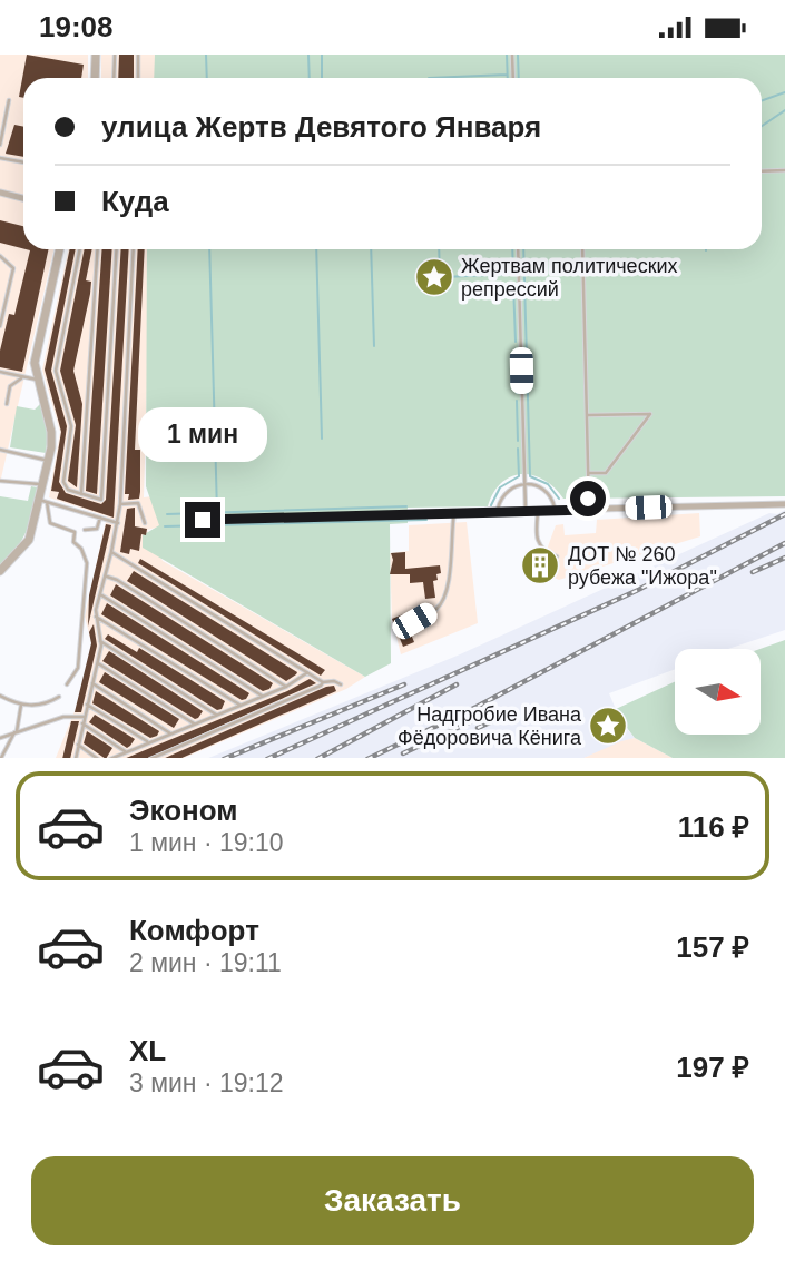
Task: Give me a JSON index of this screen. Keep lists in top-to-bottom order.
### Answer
{
  "places": {
    "place": ["Жертвам политических репрессий", "Надгробие Ивана Фёдоровича Кёнига"],
    "building": ["ДОТ № 260 рубежа \"Ижора\""]
  },
  "north": "right",
  "page": {
    "status": "19:08",
    "banner": ["улица Жертв Девятого Января", "Куда"],
    "bubble": "1 мин",
    "list": [
      {
        "name": "Эконом",
        "note": "1 мин · 19:10",
        "value": "116 ₽"
      },
      {
        "name": "Комфорт",
        "note": "2 мин · 19:11",
        "value": "157 ₽"
      },
      {
        "name": "XL",
        "note": "3 мин · 19:12",
        "value": "197 ₽"
      }
    ],
    "buttons": "Заказать"
  }
}
